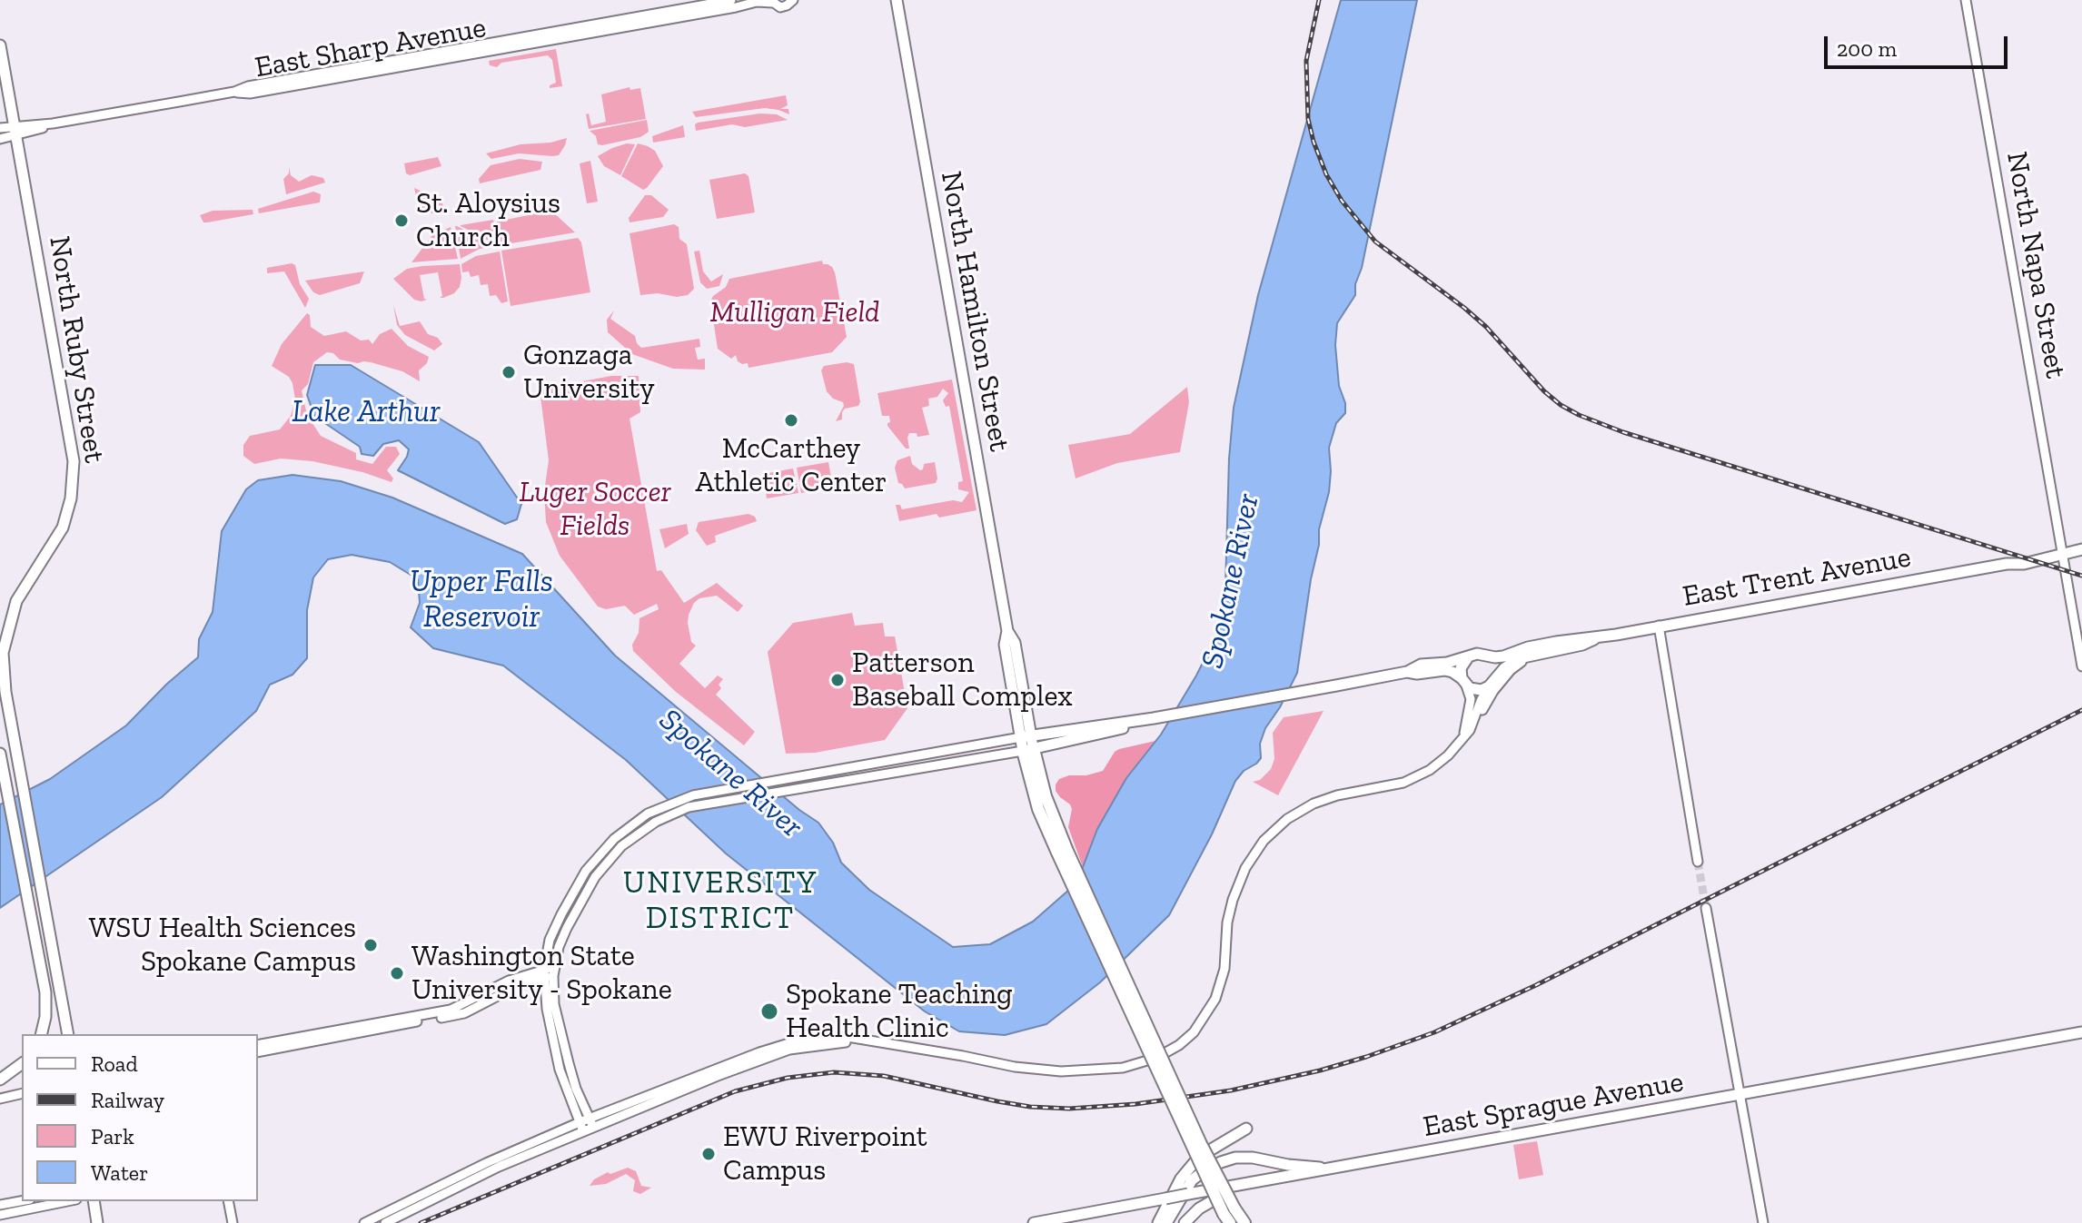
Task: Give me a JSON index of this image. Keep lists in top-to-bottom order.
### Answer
{
  "streets": {
    "main road": [
      "North Hamilton Street",
      "North Ruby Street",
      "East Trent Avenue",
      "East Sprague Avenue"
    ],
    "street": ["East Sharp Avenue", "North Napa Street"]
  },
  "crossings": [
    ["East Sharp Avenue", "North Ruby Street"],
    ["North Napa Street", "East Trent Avenue"]
  ],
  "districts": ["UNIVERSITY DISTRICT"],
  "water": ["Lake Arthur", "Spokane River", "Upper Falls Reservoir"],
  "parks": ["Mulligan Field", "Luger Soccer Fields"],
  "places": [
    "St. Aloysius Church",
    "Gonzaga University",
    "McCarthey Athletic Center",
    "Patterson Baseball Complex",
    "WSU Health Sciences Spokane Campus",
    "Washington State University - Spokane",
    "Spokane Teaching Health Clinic",
    "EWU Riverpoint Campus"
  ],
  "legend": [
    "Road",
    "Railway",
    "Park",
    "Water"
  ],
  "scale_bar": "200 m"
}
